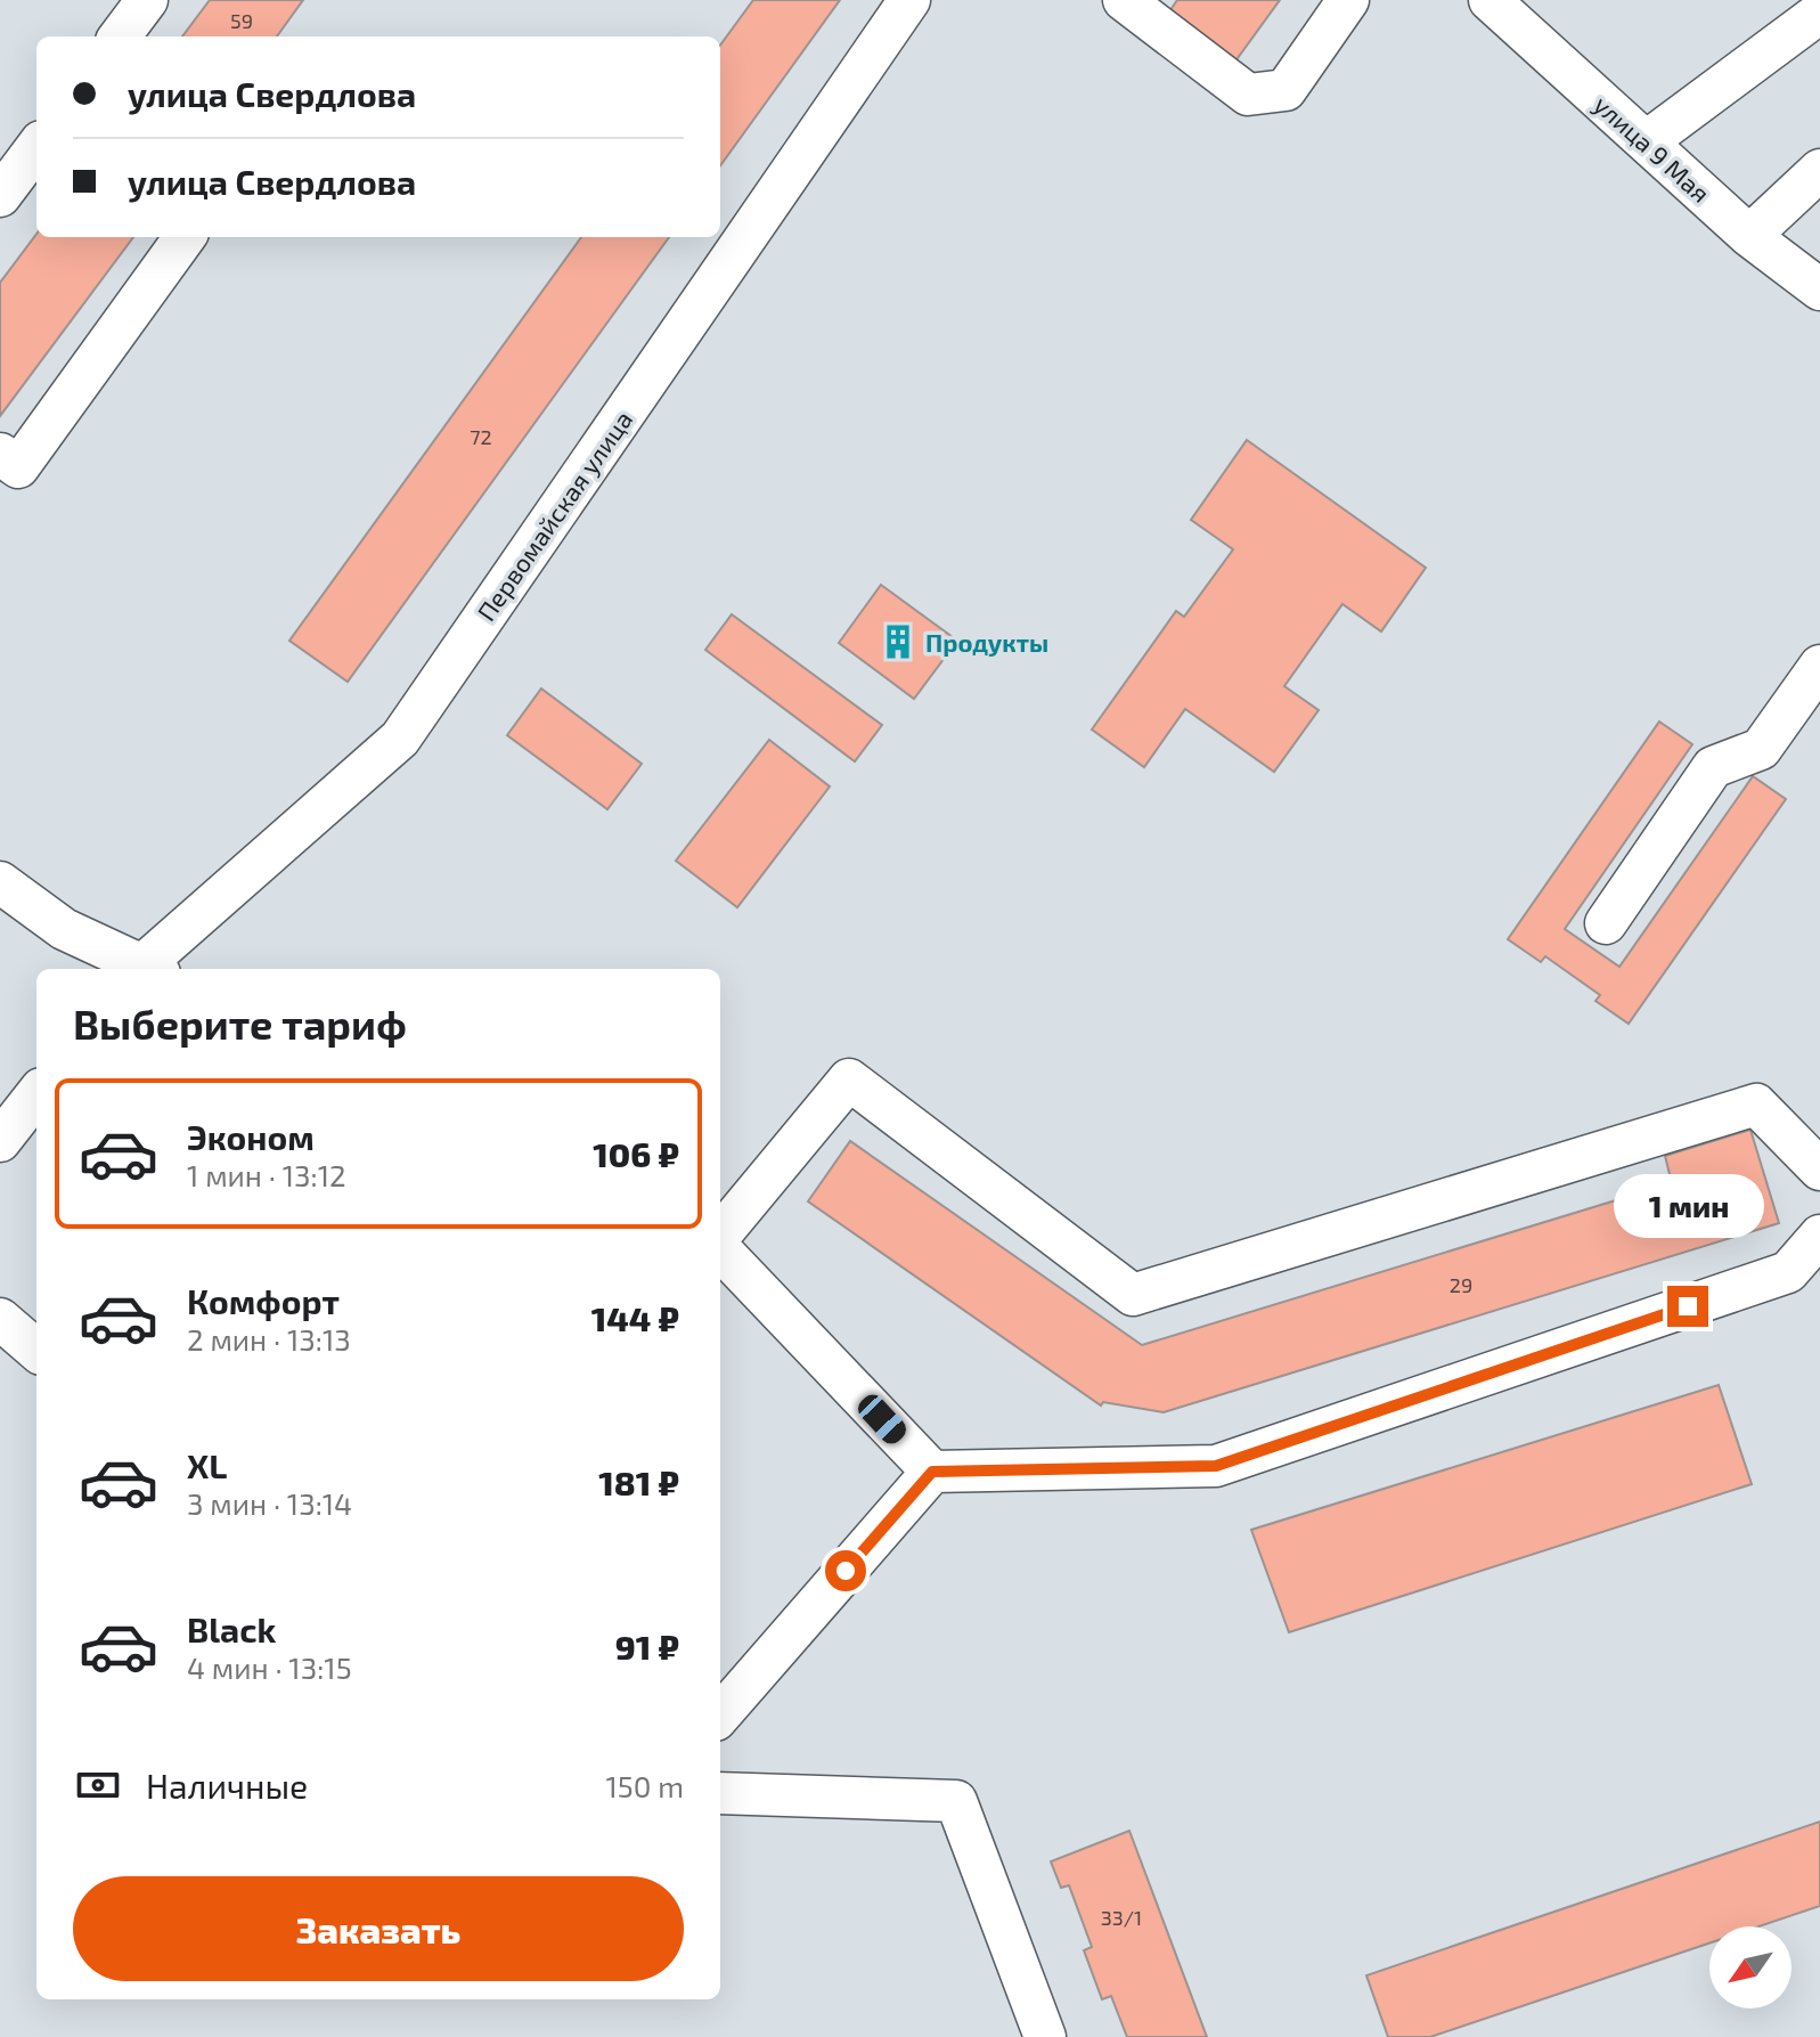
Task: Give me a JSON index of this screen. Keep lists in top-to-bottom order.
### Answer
{
  "streets": {
    "street": ["улица 9 Мая", "Первомайская улица"]
  },
  "places": {
    "building": ["Продукты"]
  },
  "house_numbers": [
    "59",
    "72",
    "29",
    "33/1"
  ],
  "north": "bottom left",
  "page": {
    "banner": ["улица Свердлова", "улица Свердлова"],
    "heading": "Выберите тариф",
    "list": [
      {
        "name": "Эконом",
        "note": "1 мин · 13:12",
        "value": "106 ₽"
      },
      {
        "name": "Комфорт",
        "note": "2 мин · 13:13",
        "value": "144 ₽"
      },
      {
        "name": "XL",
        "note": "3 мин · 13:14",
        "value": "181 ₽"
      },
      {
        "name": "Black",
        "note": "4 мин · 13:15",
        "value": "91 ₽"
      }
    ],
    "bubble": "1 мин",
    "pay": ["Наличные", "150 m"],
    "buttons": "Заказать"
  }
}
